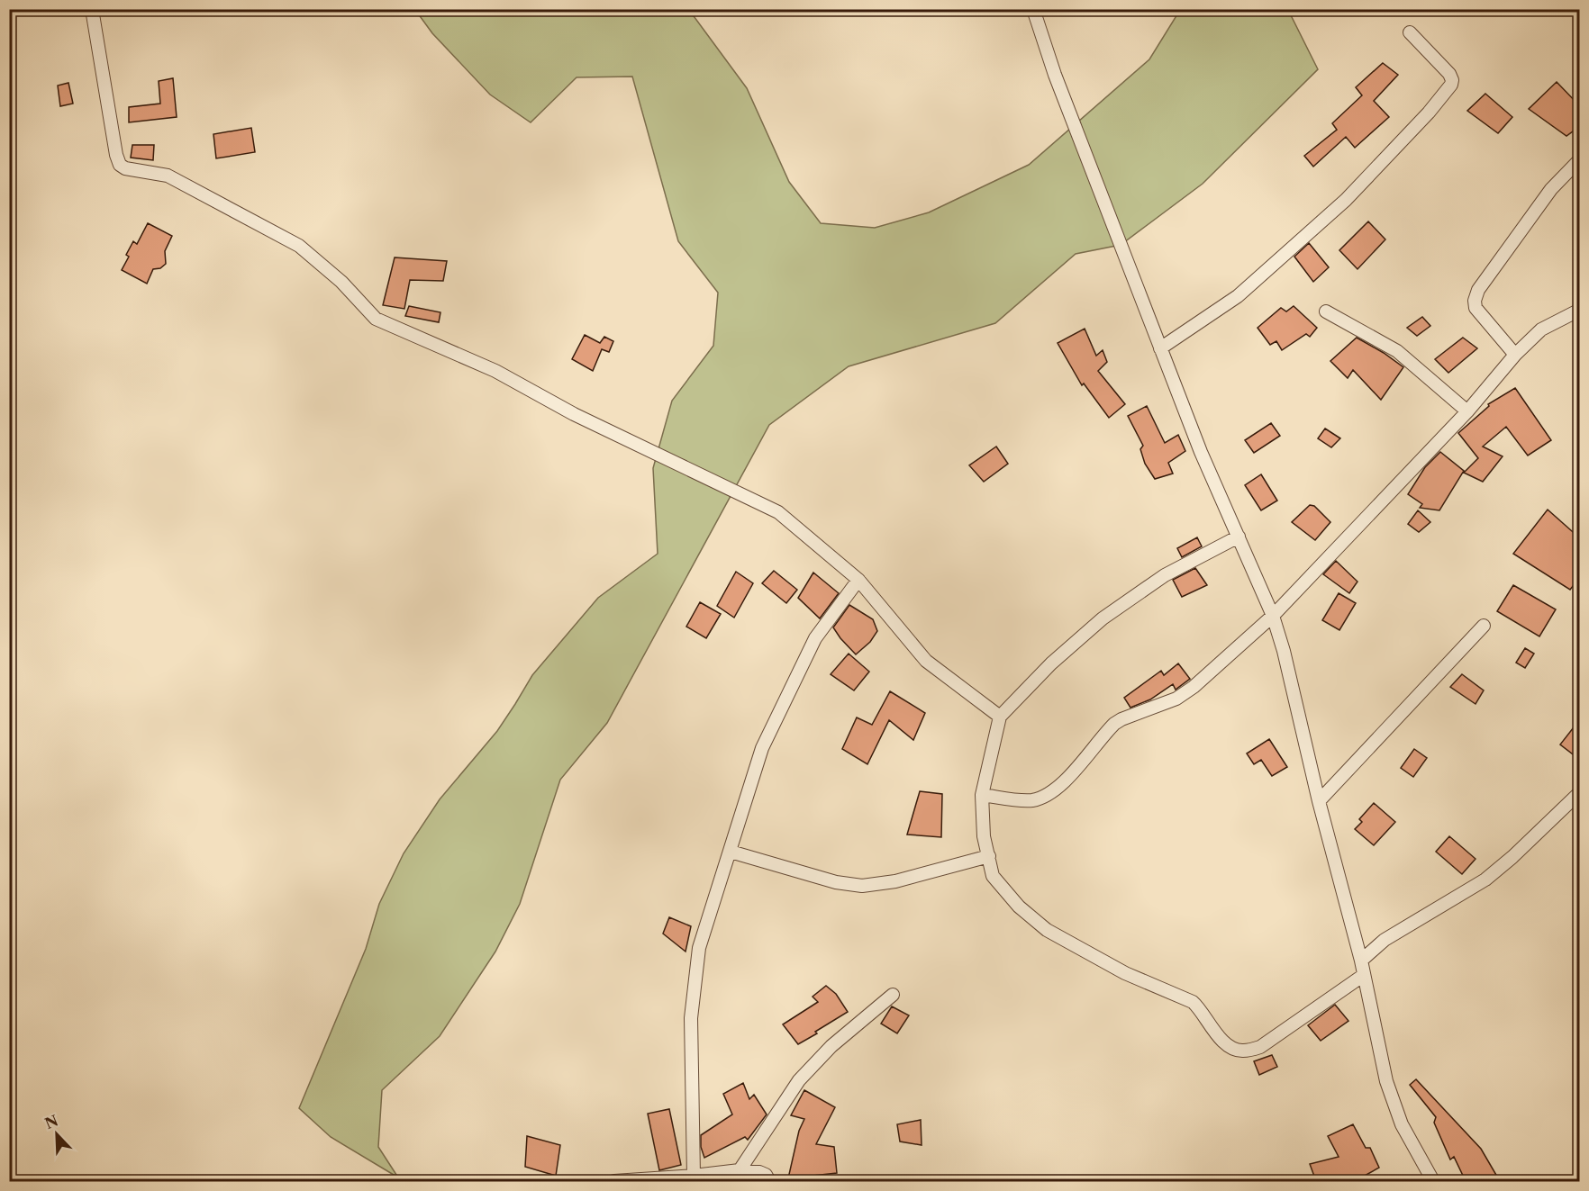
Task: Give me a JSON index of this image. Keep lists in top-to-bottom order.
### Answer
{
  "north": "top left"
}
